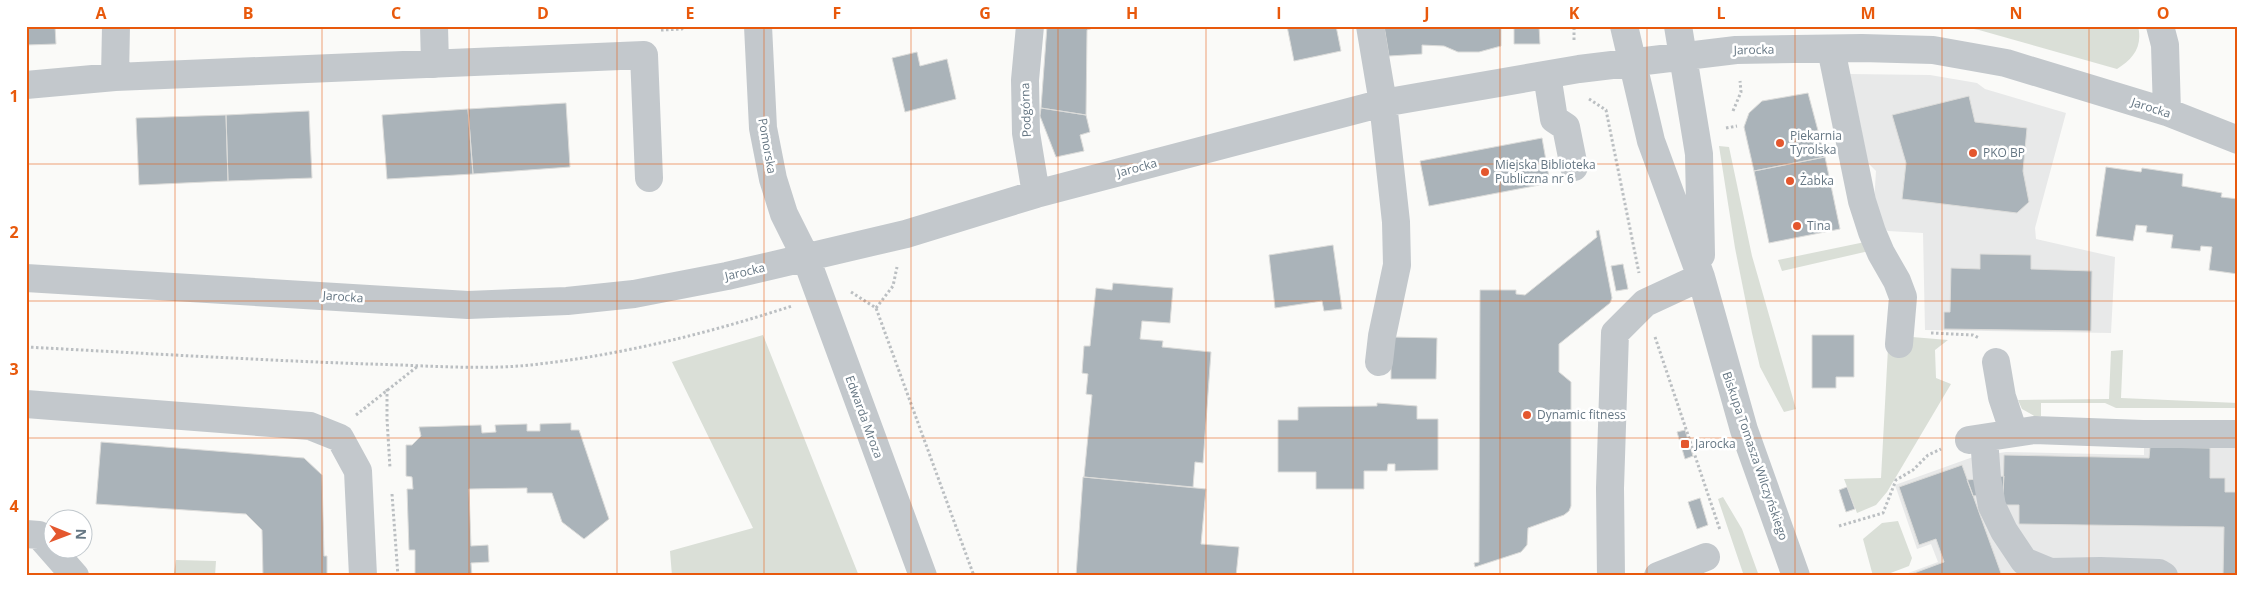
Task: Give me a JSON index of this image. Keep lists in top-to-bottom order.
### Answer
{
  "streets": {
    "street": [
      "Jarocka",
      "Podgórna",
      "Pomorska",
      "Edwarda Mroza",
      "Biskupa Tomasza Wilczyńskiego"
    ]
  },
  "crossings": [
    ["Jarocka", "Podgórna"],
    ["Jarocka", "Pomorska"],
    ["Jarocka", "Edwarda Mroza"],
    ["Jarocka", "Biskupa Tomasza Wilczyńskiego"],
    ["Pomorska", "Edwarda Mroza"]
  ],
  "places": {
    "other": [
      "Piekarnia Tyrolska",
      "PKO BP",
      "Miejska Biblioteka Publiczna nr 6",
      "Żabka",
      "Tina",
      "Dynamic fitness"
    ],
    "transit": ["Jarocka"]
  },
  "north": "right",
  "grid": {
    "columns": [
      "A",
      "B",
      "C",
      "D",
      "E",
      "F",
      "G",
      "H",
      "I",
      "J",
      "K",
      "L",
      "M",
      "N",
      "O"
    ],
    "rows": [
      "1",
      "2",
      "3",
      "4"
    ]
  }
}
